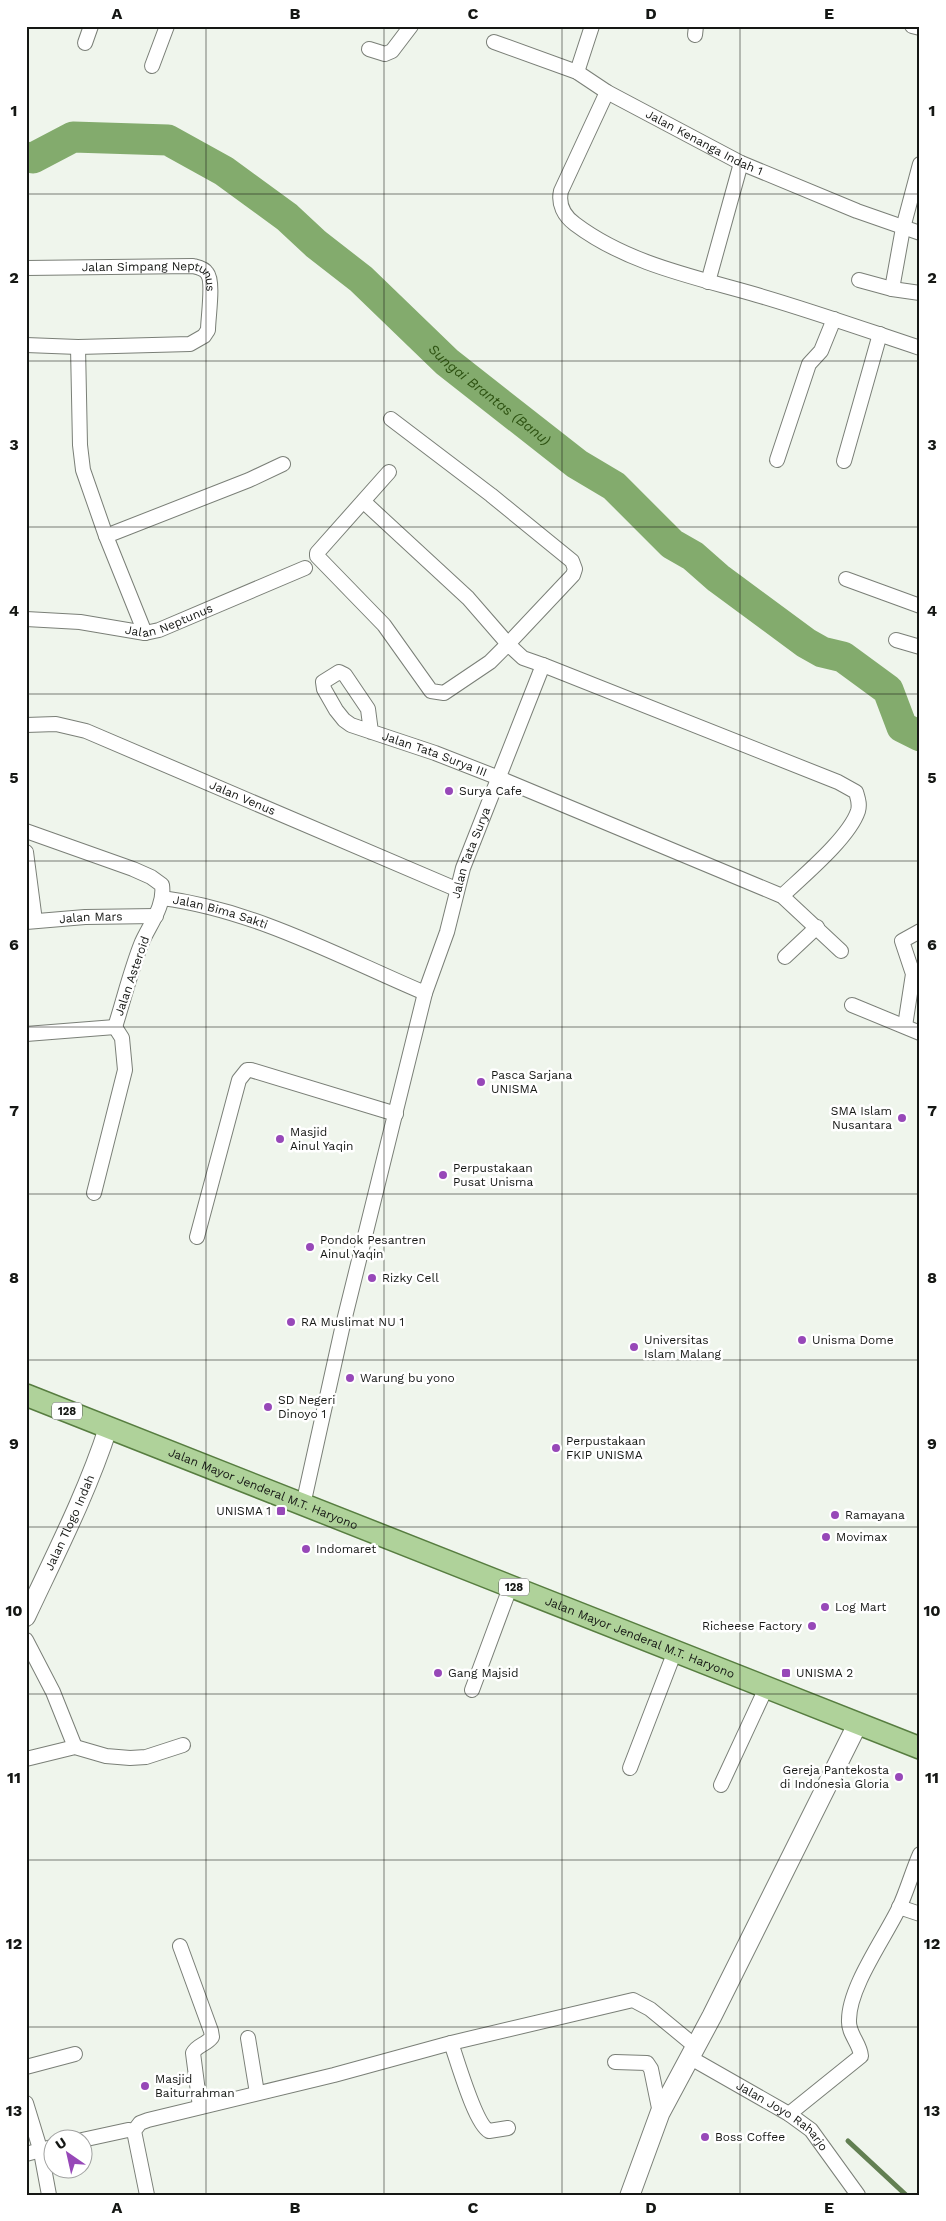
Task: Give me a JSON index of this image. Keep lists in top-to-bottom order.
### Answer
{
  "streets": {
    "main road": ["128", "Jalan Mayor Jenderal M.T. Haryono"],
    "street": [
      "Jalan Kenanga Indah 1",
      "Jalan Simpang Neptunus",
      "Jalan Neptunus",
      "Jalan Tata Surya III",
      "Jalan Venus",
      "Jalan Tata Surya",
      "Jalan Bima Sakti",
      "Jalan Mars",
      "Jalan Asteroid",
      "Jalan Tlogo Indah",
      "Jalan Joyo Raharjo"
    ]
  },
  "crossings": [
    ["Jalan Tata Surya III", "Jalan Tata Surya"],
    ["Jalan Venus", "Jalan Tata Surya"],
    ["Jalan Tata Surya", "Jalan Bima Sakti"],
    ["Jalan Tata Surya", "Jalan Mayor Jenderal M.T. Haryono"],
    ["Jalan Bima Sakti", "Jalan Asteroid"],
    ["Jalan Mars", "Jalan Asteroid"],
    ["128", "Jalan Mayor Jenderal M.T. Haryono"],
    ["128", "Jalan Tlogo Indah"],
    ["Jalan Mayor Jenderal M.T. Haryono", "Jalan Tlogo Indah"]
  ],
  "water": ["Sungai Brantas (Banu)"],
  "places": {
    "other": [
      "Surya Cafe",
      "Pasca Sarjana UNISMA",
      "SMA Islam Nusantara",
      "Masjid Ainul Yaqin",
      "Perpustakaan Pusat Unisma",
      "Pondok Pesantren Ainul Yaqin",
      "Rizky Cell",
      "RA Muslimat NU 1",
      "Unisma Dome",
      "Universitas Islam Malang",
      "Warung bu yono",
      "SD Negeri Dinoyo 1",
      "Perpustakaan FKIP UNISMA",
      "Ramayana",
      "Movimax",
      "Indomaret",
      "Log Mart",
      "Richeese Factory",
      "Gang Majsid",
      "Gereja Pantekosta di Indonesia Gloria",
      "Masjid Baiturrahman",
      "Boss Coffee"
    ],
    "transit": ["UNISMA 1", "UNISMA 2"]
  },
  "north": "top left",
  "grid": {
    "columns": [
      "A",
      "B",
      "C",
      "D",
      "E"
    ],
    "rows": [
      "1",
      "2",
      "3",
      "4",
      "5",
      "6",
      "7",
      "8",
      "9",
      "10",
      "11",
      "12",
      "13"
    ]
  }
}
